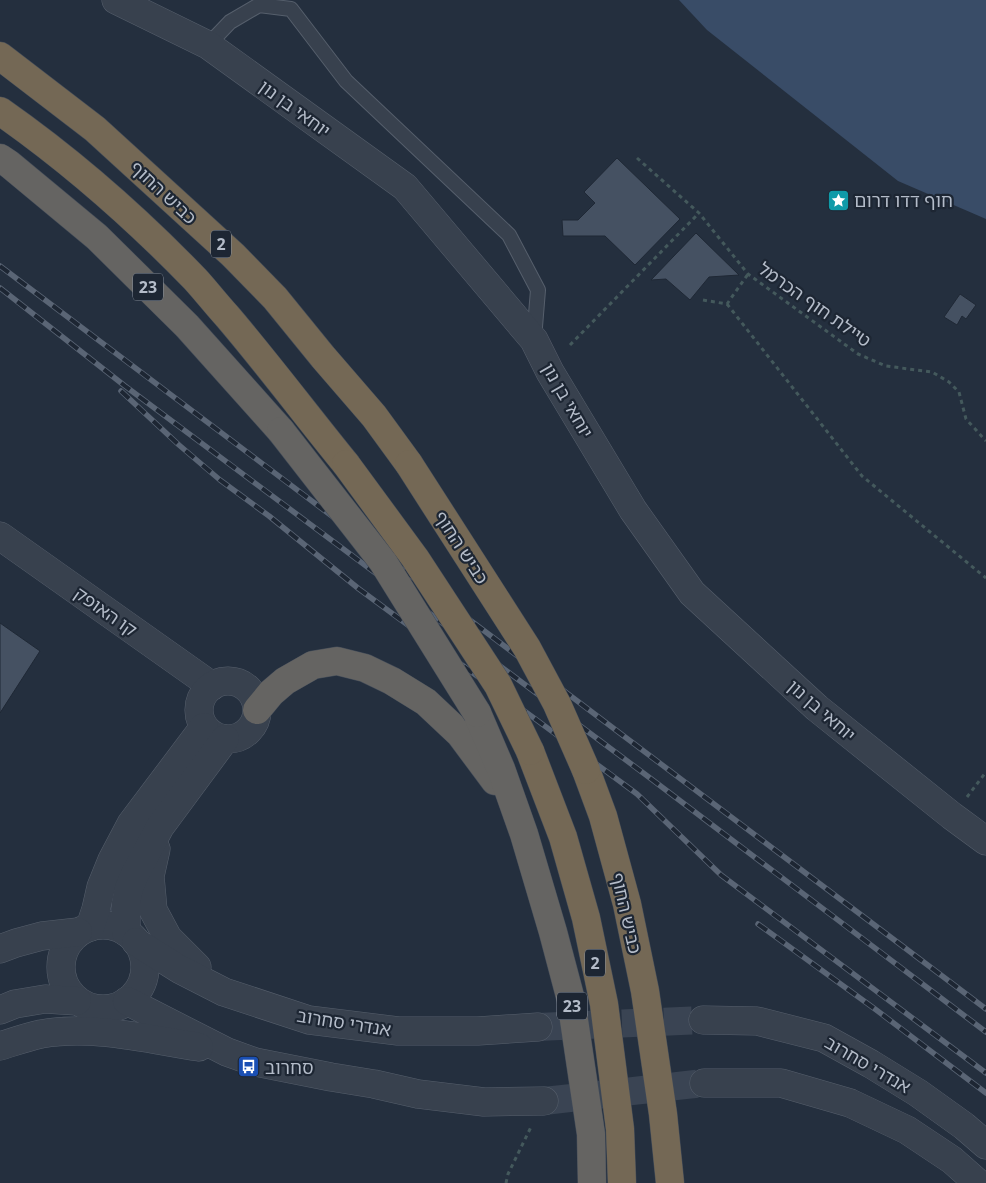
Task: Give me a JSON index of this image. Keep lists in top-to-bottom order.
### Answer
{
  "streets": {
    "highway": ["כביש החוף", "2", "23"],
    "street": ["יוחאי בן נון", "קו האופק", "אנדרי סחרוב"],
    "path": ["טיילת חוף הכרמל"]
  },
  "places": {
    "place": ["חוף דדו דרום"],
    "bus stop": ["סחרוב"]
  }
}
